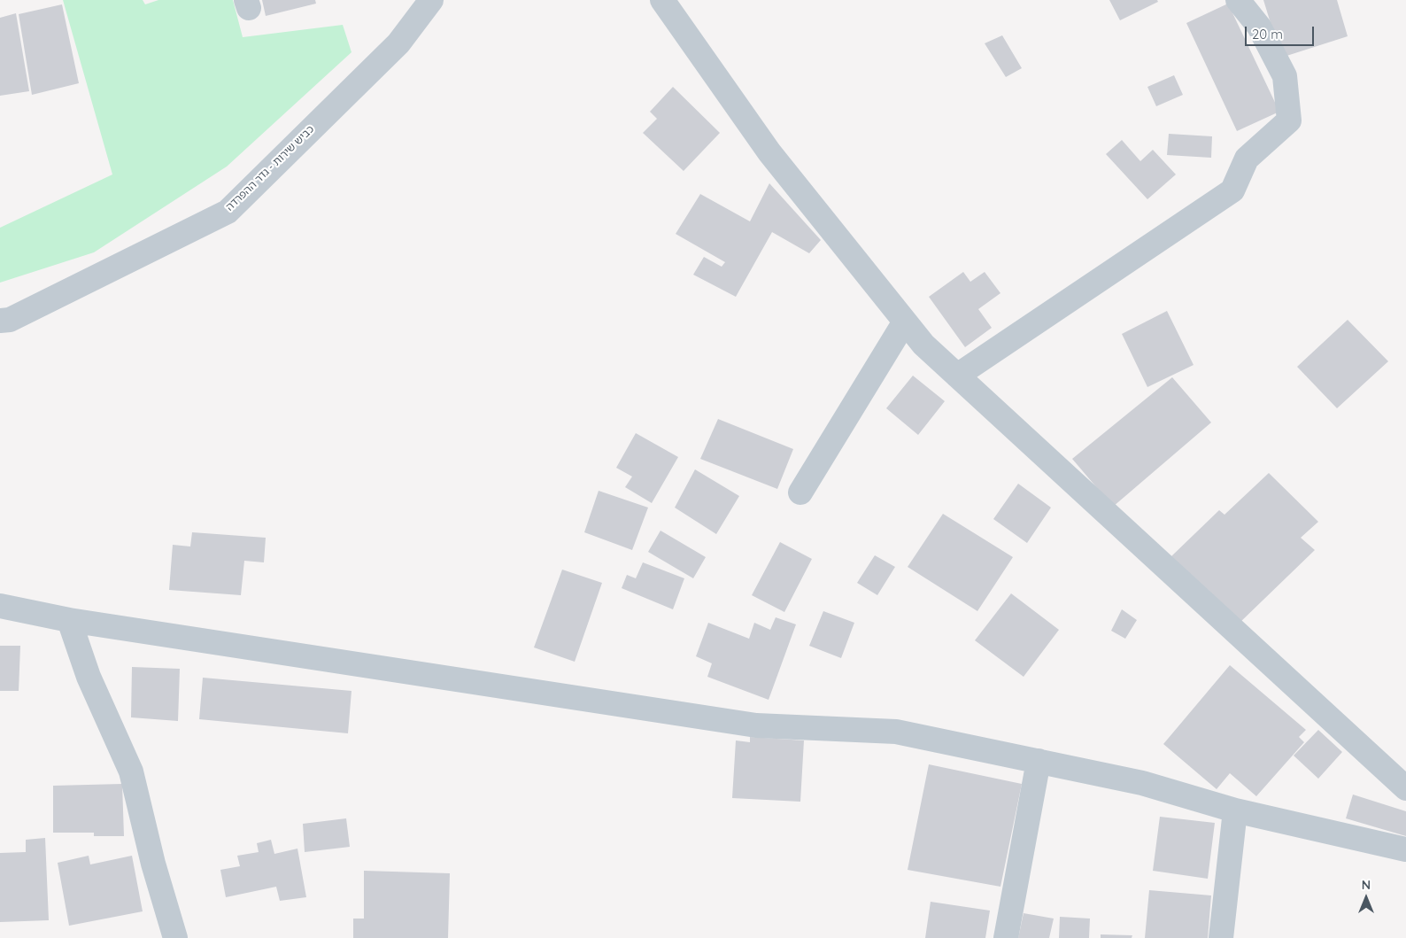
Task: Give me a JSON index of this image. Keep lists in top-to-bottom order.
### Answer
{
  "streets": {
    "street": ["כביש שירות - גדר ההפרדה"]
  },
  "scale_bar": "20 m",
  "north": "top"
}
